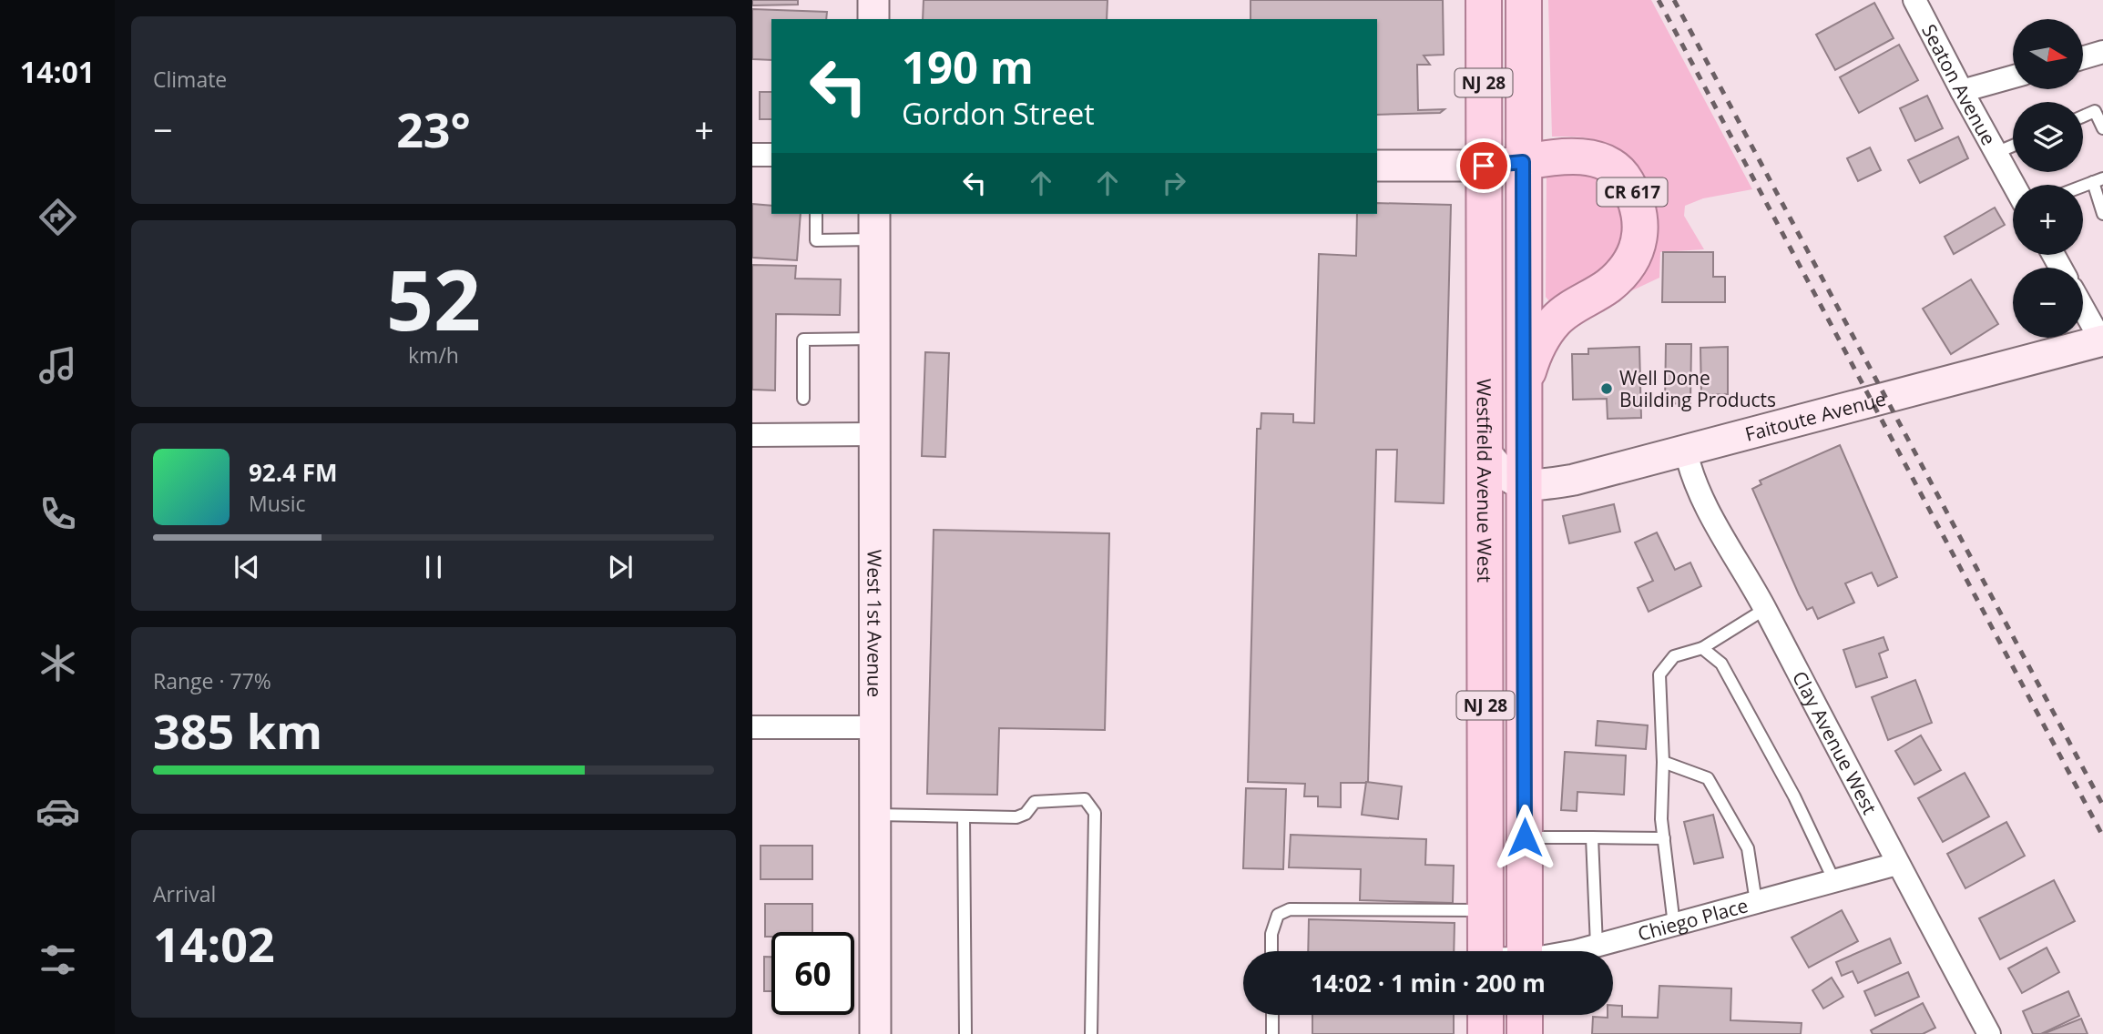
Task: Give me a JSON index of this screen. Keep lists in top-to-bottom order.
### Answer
{
  "streets": {
    "main road": ["NJ 28", "CR 617", "Westfield Avenue West"],
    "street": [
      "Seaton Avenue",
      "Faitoute Avenue",
      "West 1st Avenue",
      "Clay Avenue West",
      "Chiego Place"
    ]
  },
  "crossings": [
    ["CR 617", "Westfield Avenue West"],
    ["Faitoute Avenue", "Westfield Avenue West"],
    ["Faitoute Avenue", "Clay Avenue West"],
    ["Clay Avenue West", "Chiego Place"]
  ],
  "places": ["Well Done Building Products"],
  "north": "right",
  "page": {
    "tabs": "14:01",
    "tile": [
      "Climate",
      ["52", "km/h"],
      ["Range · 77%", "385 km"],
      ["Arrival", "14:02"]
    ],
    "map_buttons": ["+", "−"],
    "turn": ["190 m", "Gordon Street"],
    "heat": ["−", "23°", "+"],
    "song": ["92.4 FM", "Music"],
    "limit": "60",
    "trip": "14:02 · 1 min · 200 m"
  }
}
